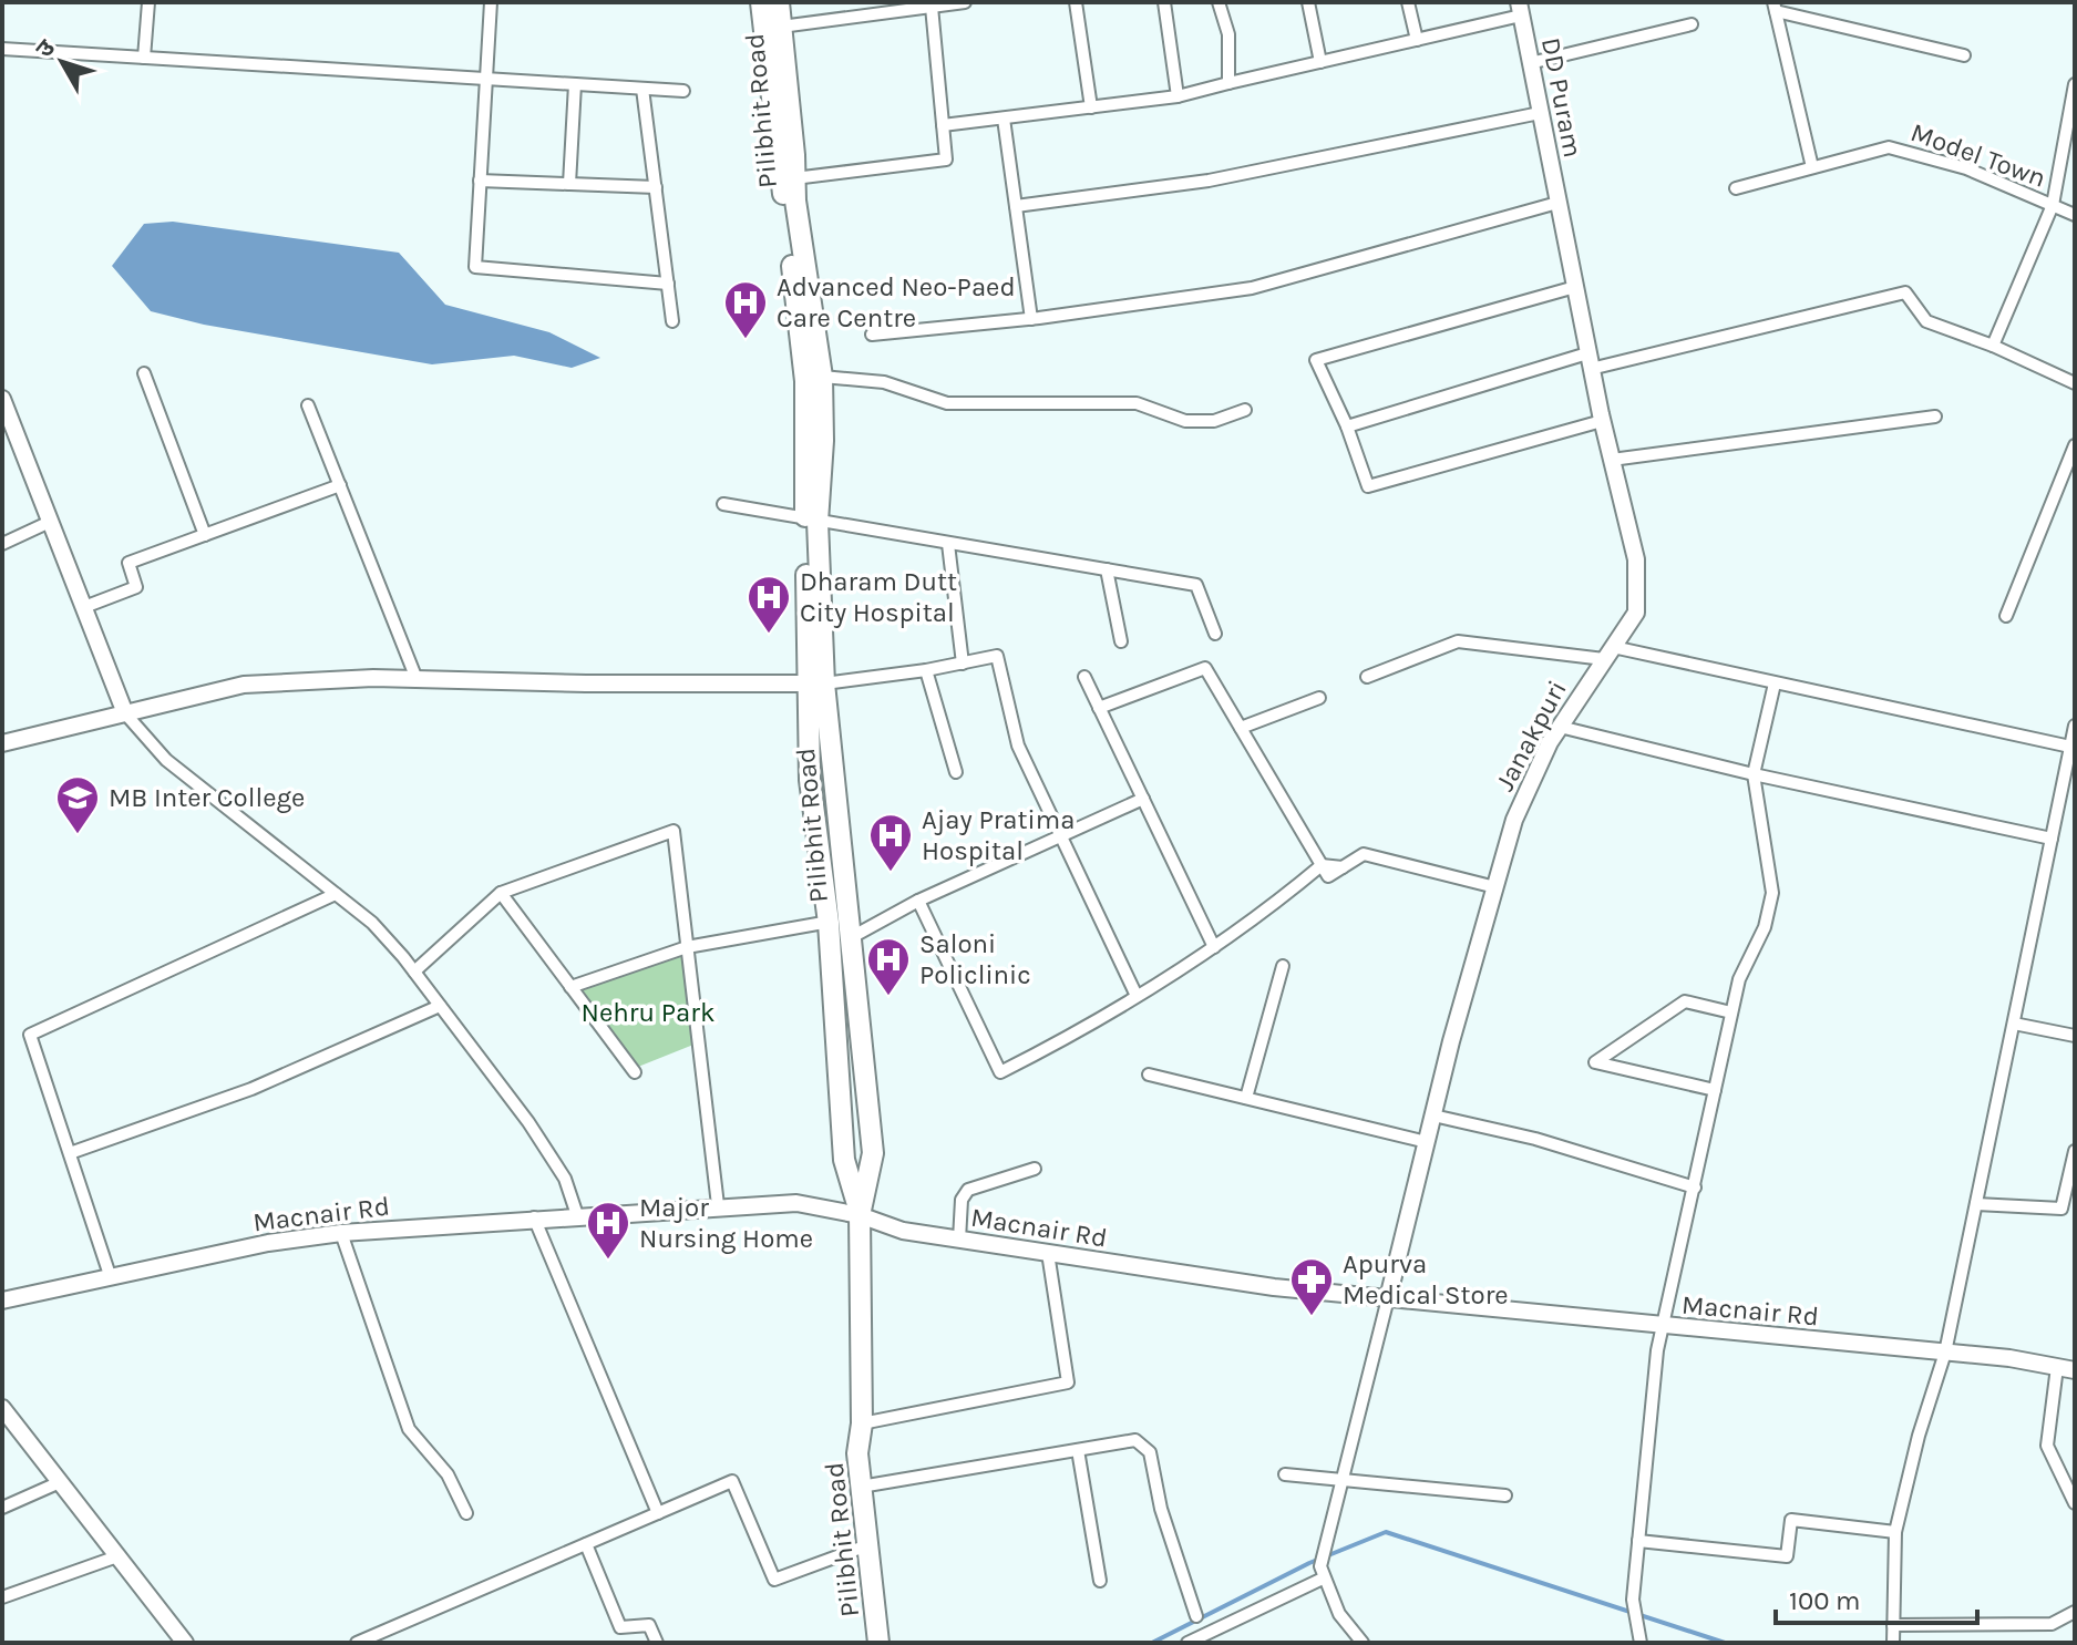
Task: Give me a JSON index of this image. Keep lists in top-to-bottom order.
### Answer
{
  "streets": {
    "highway": ["Pilibhit Road"],
    "street": [
      "DD Puram",
      "Model Town",
      "Janakpuri",
      "Macnair Rd"
    ]
  },
  "crossings": [
    ["DD Puram", "Janakpuri"],
    ["Pilibhit Road", "Macnair Rd"],
    ["Janakpuri", "Macnair Rd"]
  ],
  "parks": ["Nehru Park"],
  "places": {
    "hospital": [
      "Advanced Neo-Paed Care Centre",
      "Dharam Dutt City Hospital",
      "Ajay Pratima Hospital",
      "Saloni Policlinic",
      "Major Nursing Home"
    ],
    "school or university": ["MB Inter College"],
    "pharmacy": ["Apurva Medical Store"]
  },
  "scale_bar": "100 m",
  "north": "top left"
}
